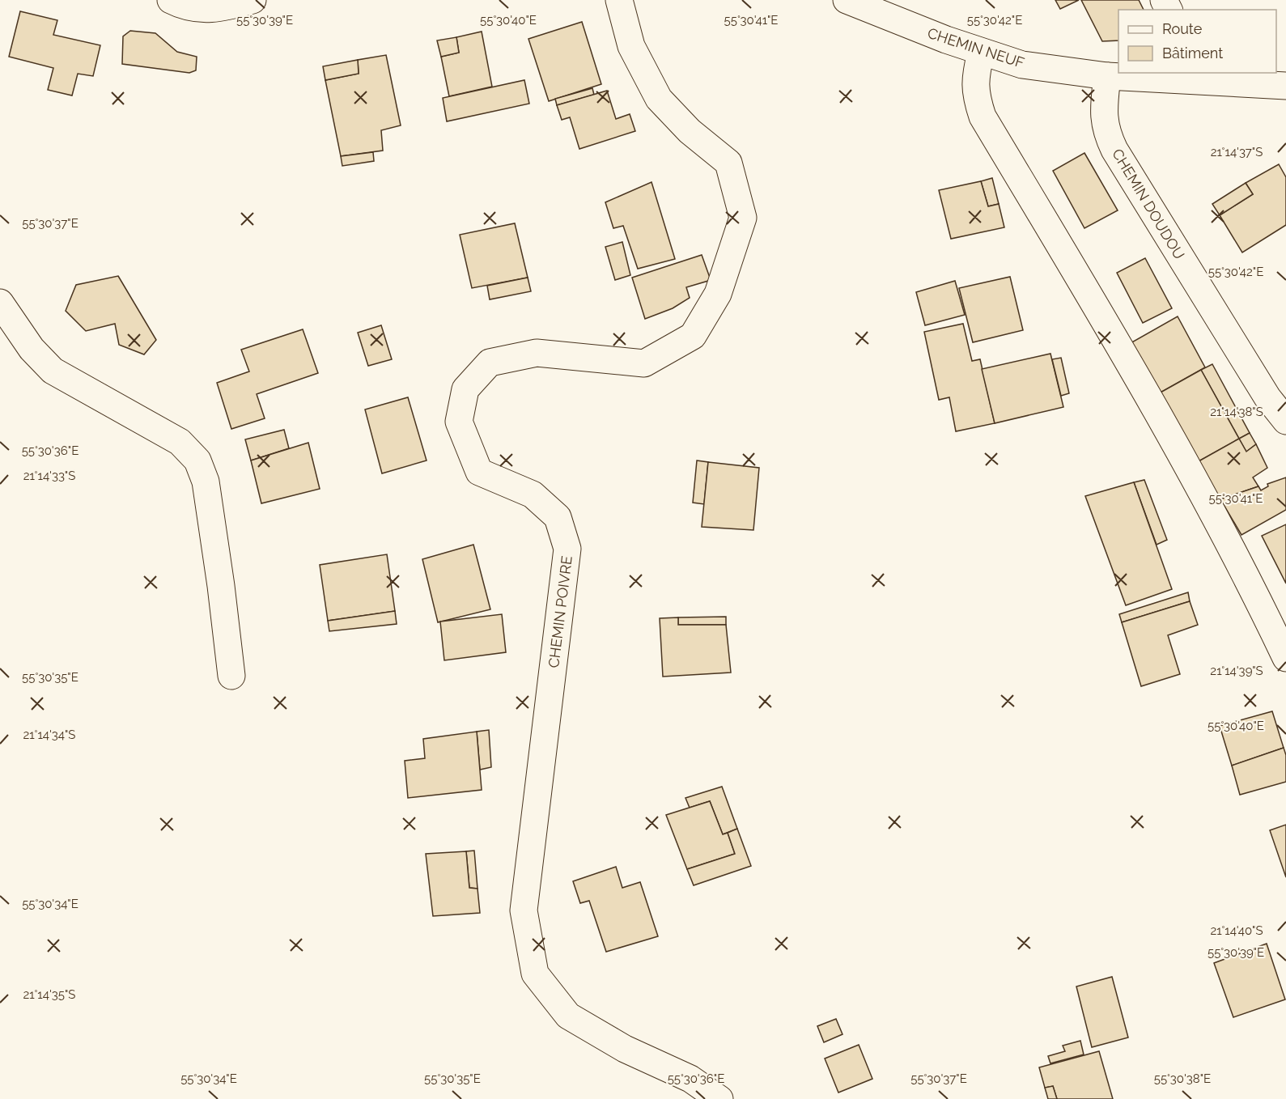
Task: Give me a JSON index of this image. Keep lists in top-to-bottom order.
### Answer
{
  "streets": {
    "street": ["CHEMIN NEUF", "CHEMIN DOUDOU", "CHEMIN POIVRE"]
  },
  "crossings": [
    ["CHEMIN NEUF", "CHEMIN DOUDOU"]
  ],
  "legend": ["Route", "Bâtiment"],
  "coordinates": [
    "55°30'39\"E",
    "55°30'40\"E",
    "55°30'41\"E",
    "55°30'42\"E",
    "21°14'37\"S",
    "55°30'37\"E",
    "21°14'38\"S",
    "55°30'36\"E",
    "21°14'33\"S",
    "21°14'39\"S",
    "55°30'35\"E",
    "21°14'34\"S",
    "55°30'34\"E",
    "21°14'40\"S",
    "21°14'35\"S",
    "55°30'38\"E"
  ]
}
